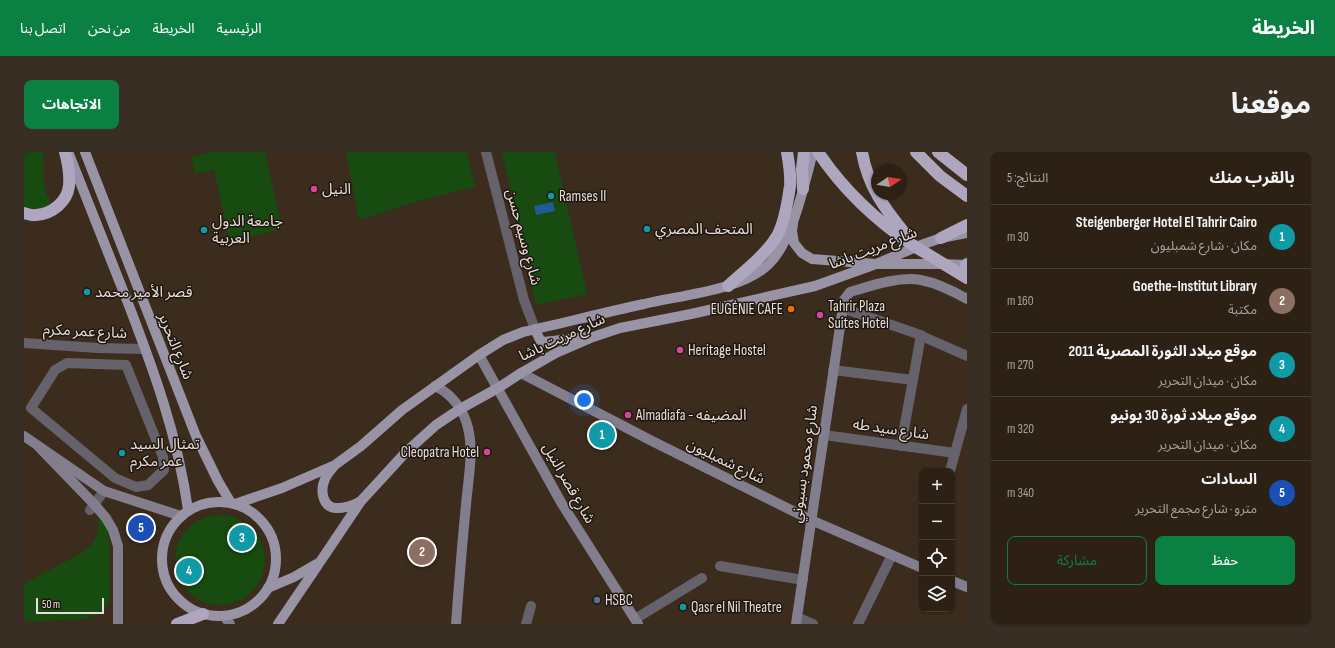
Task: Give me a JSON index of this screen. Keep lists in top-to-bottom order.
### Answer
{
  "streets": {
    "main road": ["شارع مريت باشا", "شارع التحرير"],
    "street": [
      "شارع وسيم حسن",
      "شارع عمر مكرم",
      "شارع سيد طه",
      "شارع شمبليون",
      "شارع محمود بسيوني",
      "شارع قصر النيل"
    ]
  },
  "crossings": [
    ["شارع وسيم حسن", "شارع مريت باشا"],
    ["شارع مريت باشا", "شارع التحرير"],
    ["شارع مريت باشا", "شارع شمبليون"],
    ["شارع مريت باشا", "شارع قصر النيل"],
    ["شارع عمر مكرم", "شارع التحرير"],
    ["شارع سيد طه", "شارع محمود بسيوني"],
    ["شارع شمبليون", "شارع محمود بسيوني"]
  ],
  "places": [
    "النيل",
    "Ramses II",
    "المتحف المصري",
    "جامعة الدول العربية",
    "قصر الأمير محمد",
    "EUGÉNIE CAFE",
    "Tahrir Plaza Suites Hotel",
    "Heritage Hostel",
    "Almadiafa - المضيفه",
    "Cleopatra Hotel",
    "تمثال السيد عمر مكرم",
    "HSBC",
    "Qasr el Nil Theatre"
  ],
  "scale_bar": "50 m",
  "north": "right",
  "page": {
    "header": "الخريطة",
    "nav": [
      "الرئيسية",
      "الخريطة",
      "من نحن",
      "اتصل بنا"
    ],
    "title": "موقعنا",
    "buttons": [
      "الاتجاهات",
      ["حفظ", "مشاركة"]
    ],
    "heading": ["بالقرب منك", "النتائج: 5"],
    "list": [
      {
        "mark": "1",
        "name": "Steigenberger Hotel El Tahrir Cairo",
        "note": "مكان · شارع شمبليون",
        "value": "30 m"
      },
      {
        "mark": "2",
        "name": "Goethe-Institut Library",
        "note": "مكتبة",
        "value": "160 m"
      },
      {
        "mark": "3",
        "name": "موقع ميلاد الثورة المصرية 2011",
        "note": "مكان · ميدان التحرير",
        "value": "270 m"
      },
      {
        "mark": "4",
        "name": "موقع ميلاد ثورة 30 يونيو",
        "note": "مكان · ميدان التحرير",
        "value": "320 m"
      },
      {
        "mark": "5",
        "name": "السادات",
        "note": "مترو · شارع مجمع التحرير",
        "value": "340 m"
      }
    ],
    "pins": [
      "1",
      "5",
      "3",
      "2",
      "4"
    ],
    "map_buttons": ["+", "−"],
    "scale": "50 m"
  }
}
